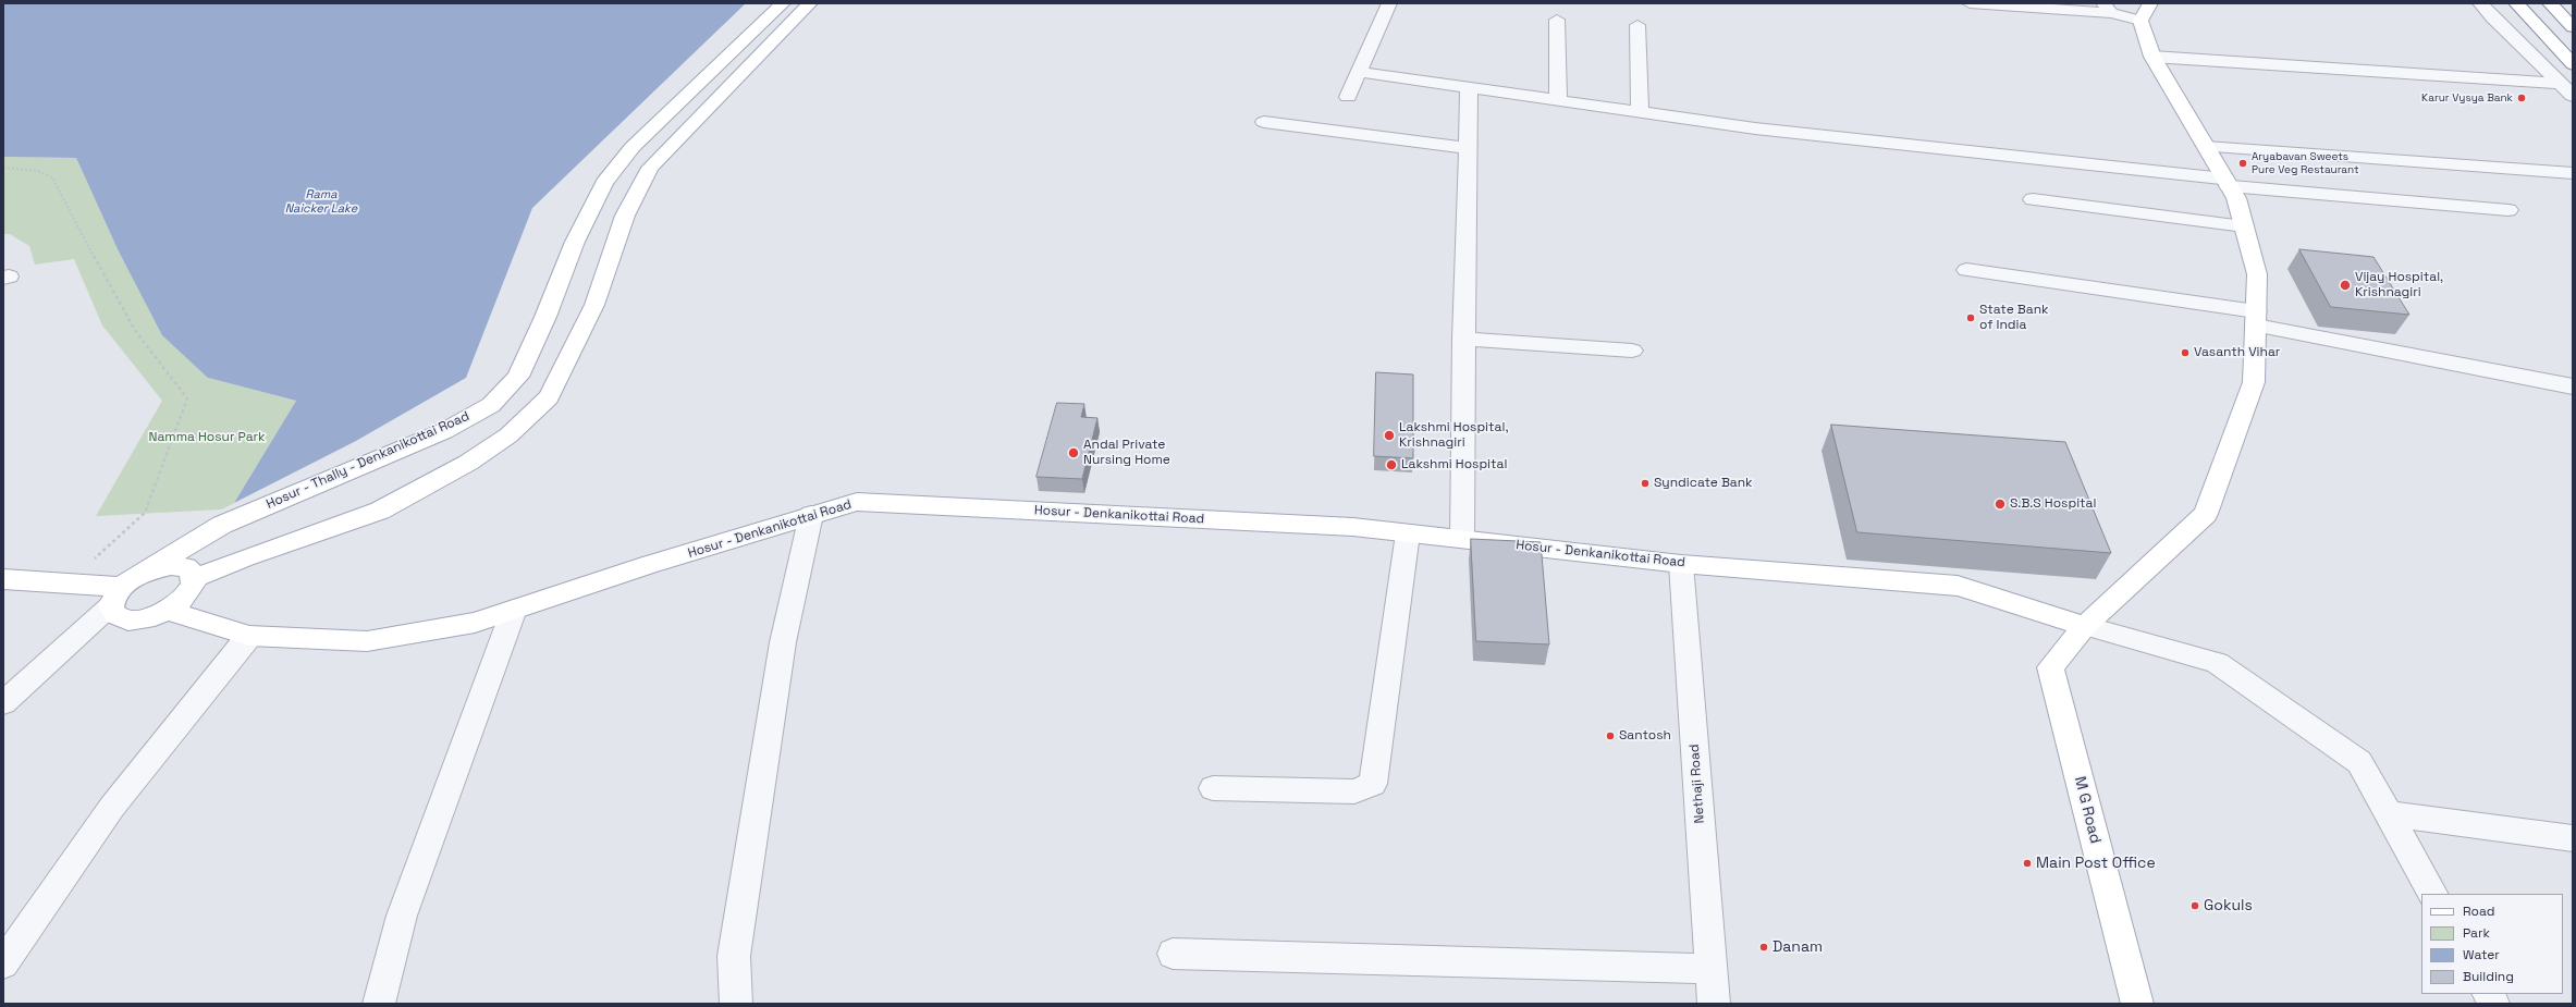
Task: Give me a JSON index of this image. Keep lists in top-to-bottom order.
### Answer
{
  "streets": {
    "main road": ["Hosur - Thally - Denkanikottai Road", "Hosur - Denkanikottai Road", "M G Road"],
    "street": ["Nethaji Road"]
  },
  "crossings": [
    ["Hosur - Denkanikottai Road", "Nethaji Road"],
    ["Hosur - Denkanikottai Road", "M G Road"]
  ],
  "water": ["Rama Naicker Lake"],
  "parks": ["Namma Hosur Park"],
  "places": [
    "Karur Vysya Bank",
    "Aryabavan Sweets Pure Veg Restaurant",
    "Vijay Hospital, Krishnagiri",
    "State Bank of India",
    "Vasanth Vihar",
    "Lakshmi Hospital, Krishnagiri",
    "Andal Private Nursing Home",
    "Lakshmi Hospital",
    "Syndicate Bank",
    "S.B.S Hospital",
    "Santosh",
    "Main Post Office",
    "Gokuls",
    "Danam"
  ],
  "legend": [
    "Road",
    "Park",
    "Water",
    "Building"
  ]
}
